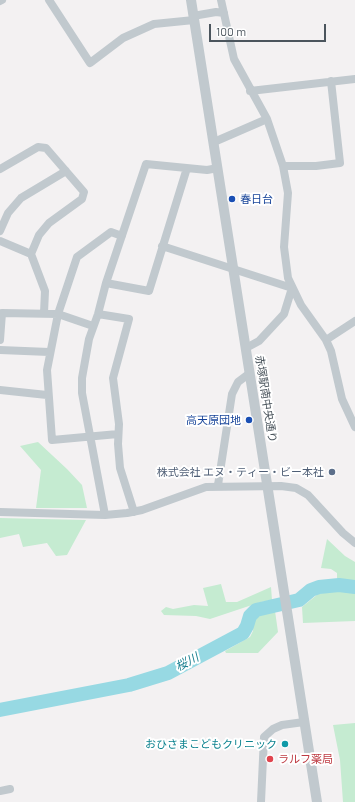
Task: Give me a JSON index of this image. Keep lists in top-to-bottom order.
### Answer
{
  "streets": {
    "street": ["赤塚駅南中央通り"]
  },
  "water": ["桜川"],
  "places": [
    "春日台",
    "高天原団地",
    "株式会社 エヌ・ティー・ビー本社",
    "おひさまこどもクリニック",
    "ラルフ薬局"
  ],
  "scale_bar": "100 m"
}
